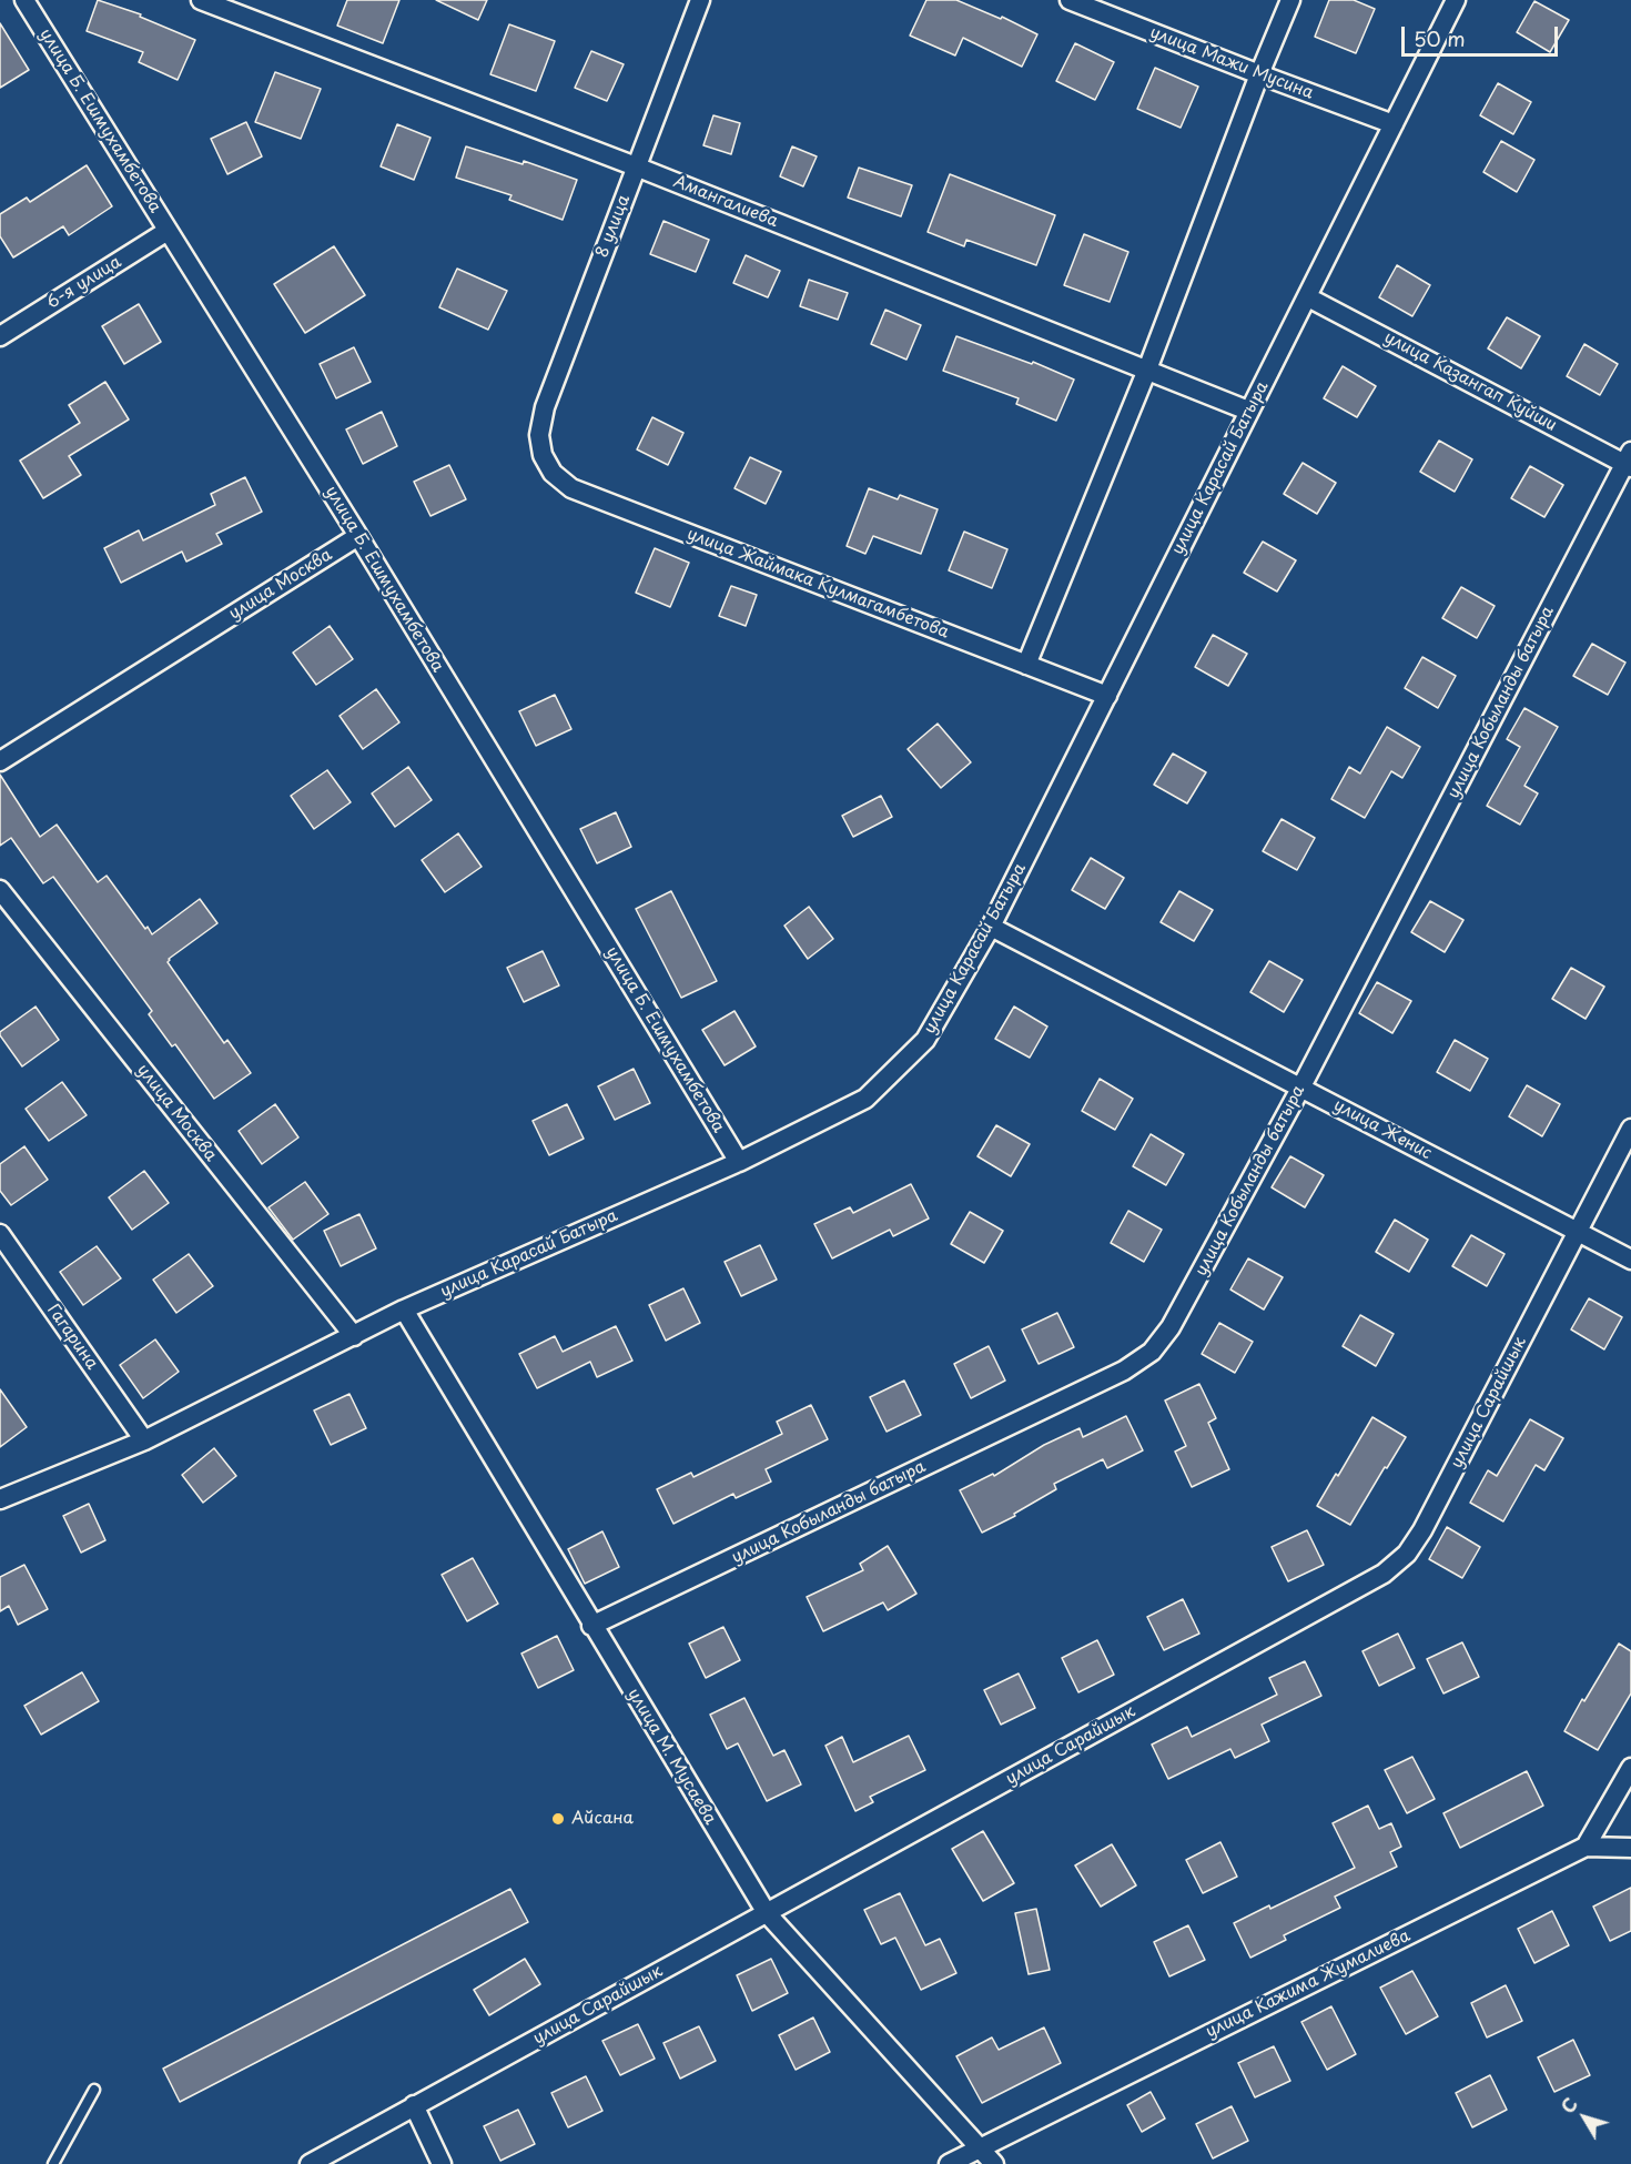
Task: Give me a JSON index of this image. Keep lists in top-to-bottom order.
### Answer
{
  "streets": {
    "street": [
      "улица Мажи Мусина",
      "улица Б. Ешмухамбетова",
      "Амангалиева",
      "8 улица",
      "6-я улица",
      "улица Казангап Куйши",
      "улица Карасай Батыра",
      "улица Жаймака Кулмагамбетова",
      "улица Москва",
      "улица Кобыланды батыра",
      "улица Женис",
      "Гагарина",
      "улица Сарайшык",
      "улица М. Мусаева",
      "улица Кажима Жумалиева"
    ]
  },
  "crossings": [
    ["улица Мажи Мусина", "улица Карасай Батыра"],
    ["улица Б. Ешмухамбетова", "6-я улица"],
    ["улица Б. Ешмухамбетова", "улица Карасай Батыра"],
    ["улица Б. Ешмухамбетова", "улица Москва"],
    ["Амангалиева", "8 улица"],
    ["Амангалиева", "улица Карасай Батыра"],
    ["8 улица", "улица Жаймака Кулмагамбетова"],
    ["улица Казангап Куйши", "улица Карасай Батыра"],
    ["улица Казангап Куйши", "улица Кобыланды батыра"],
    ["улица Карасай Батыра", "улица Жаймака Кулмагамбетова"],
    ["улица Карасай Батыра", "улица Москва"],
    ["улица Карасай Батыра", "улица Женис"],
    ["улица Карасай Батыра", "Гагарина"],
    ["улица Карасай Батыра", "улица М. Мусаева"],
    ["улица Кобыланды батыра", "улица Женис"],
    ["улица Кобыланды батыра", "улица М. Мусаева"],
    ["улица Женис", "улица Сарайшык"],
    ["улица Сарайшык", "улица М. Мусаева"],
    ["улица М. Мусаева", "улица Кажима Жумалиева"]
  ],
  "places": ["Айсана"],
  "scale_bar": "50 m",
  "north": "top left"
}
